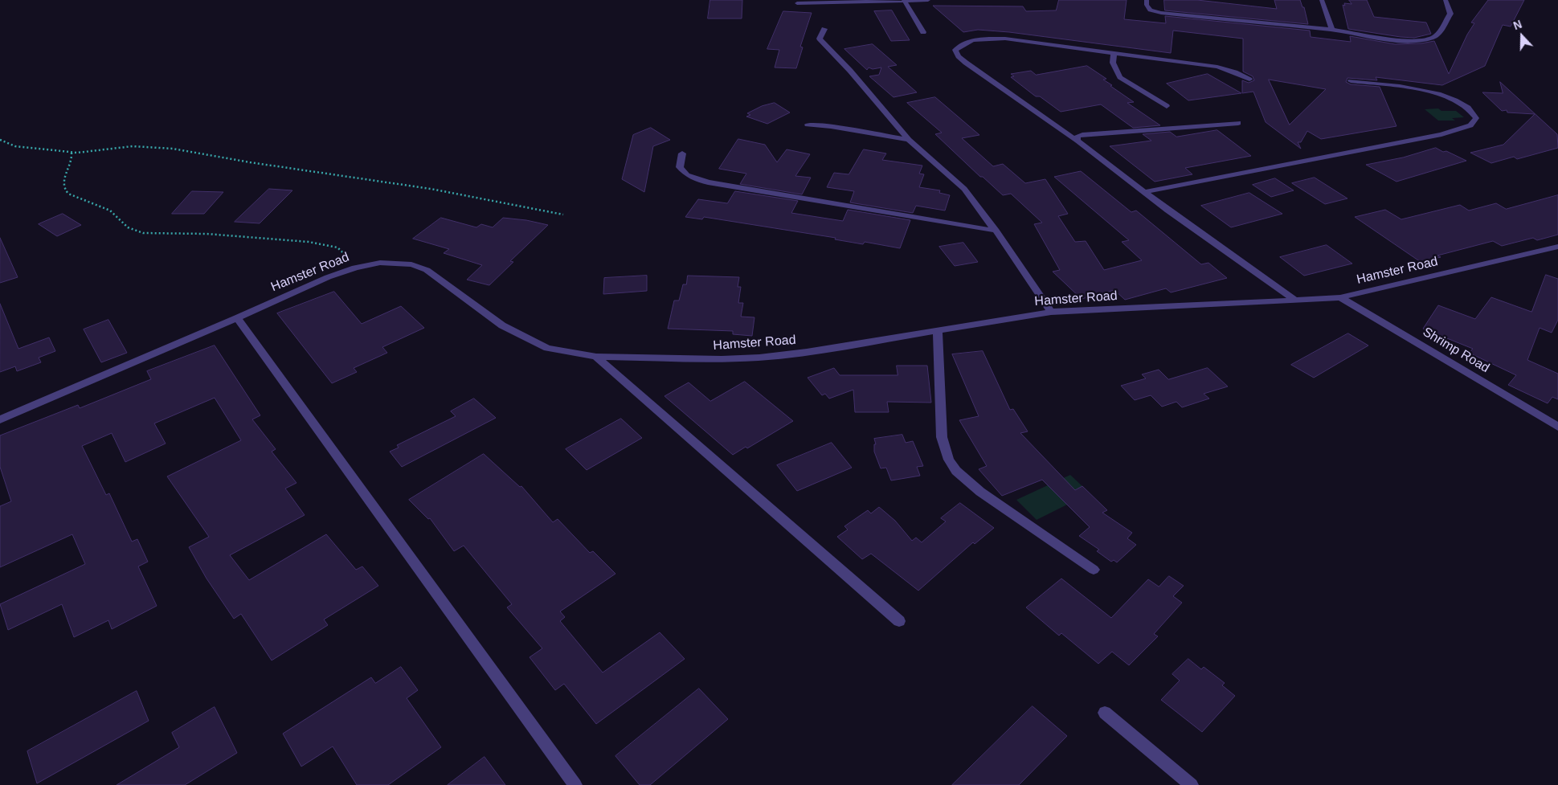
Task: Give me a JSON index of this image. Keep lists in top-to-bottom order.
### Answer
{
  "streets": {
    "street": ["Hamster Road", "Shrimp Road"]
  },
  "crossings": [
    ["Hamster Road", "Shrimp Road"]
  ],
  "north": "top"
}
